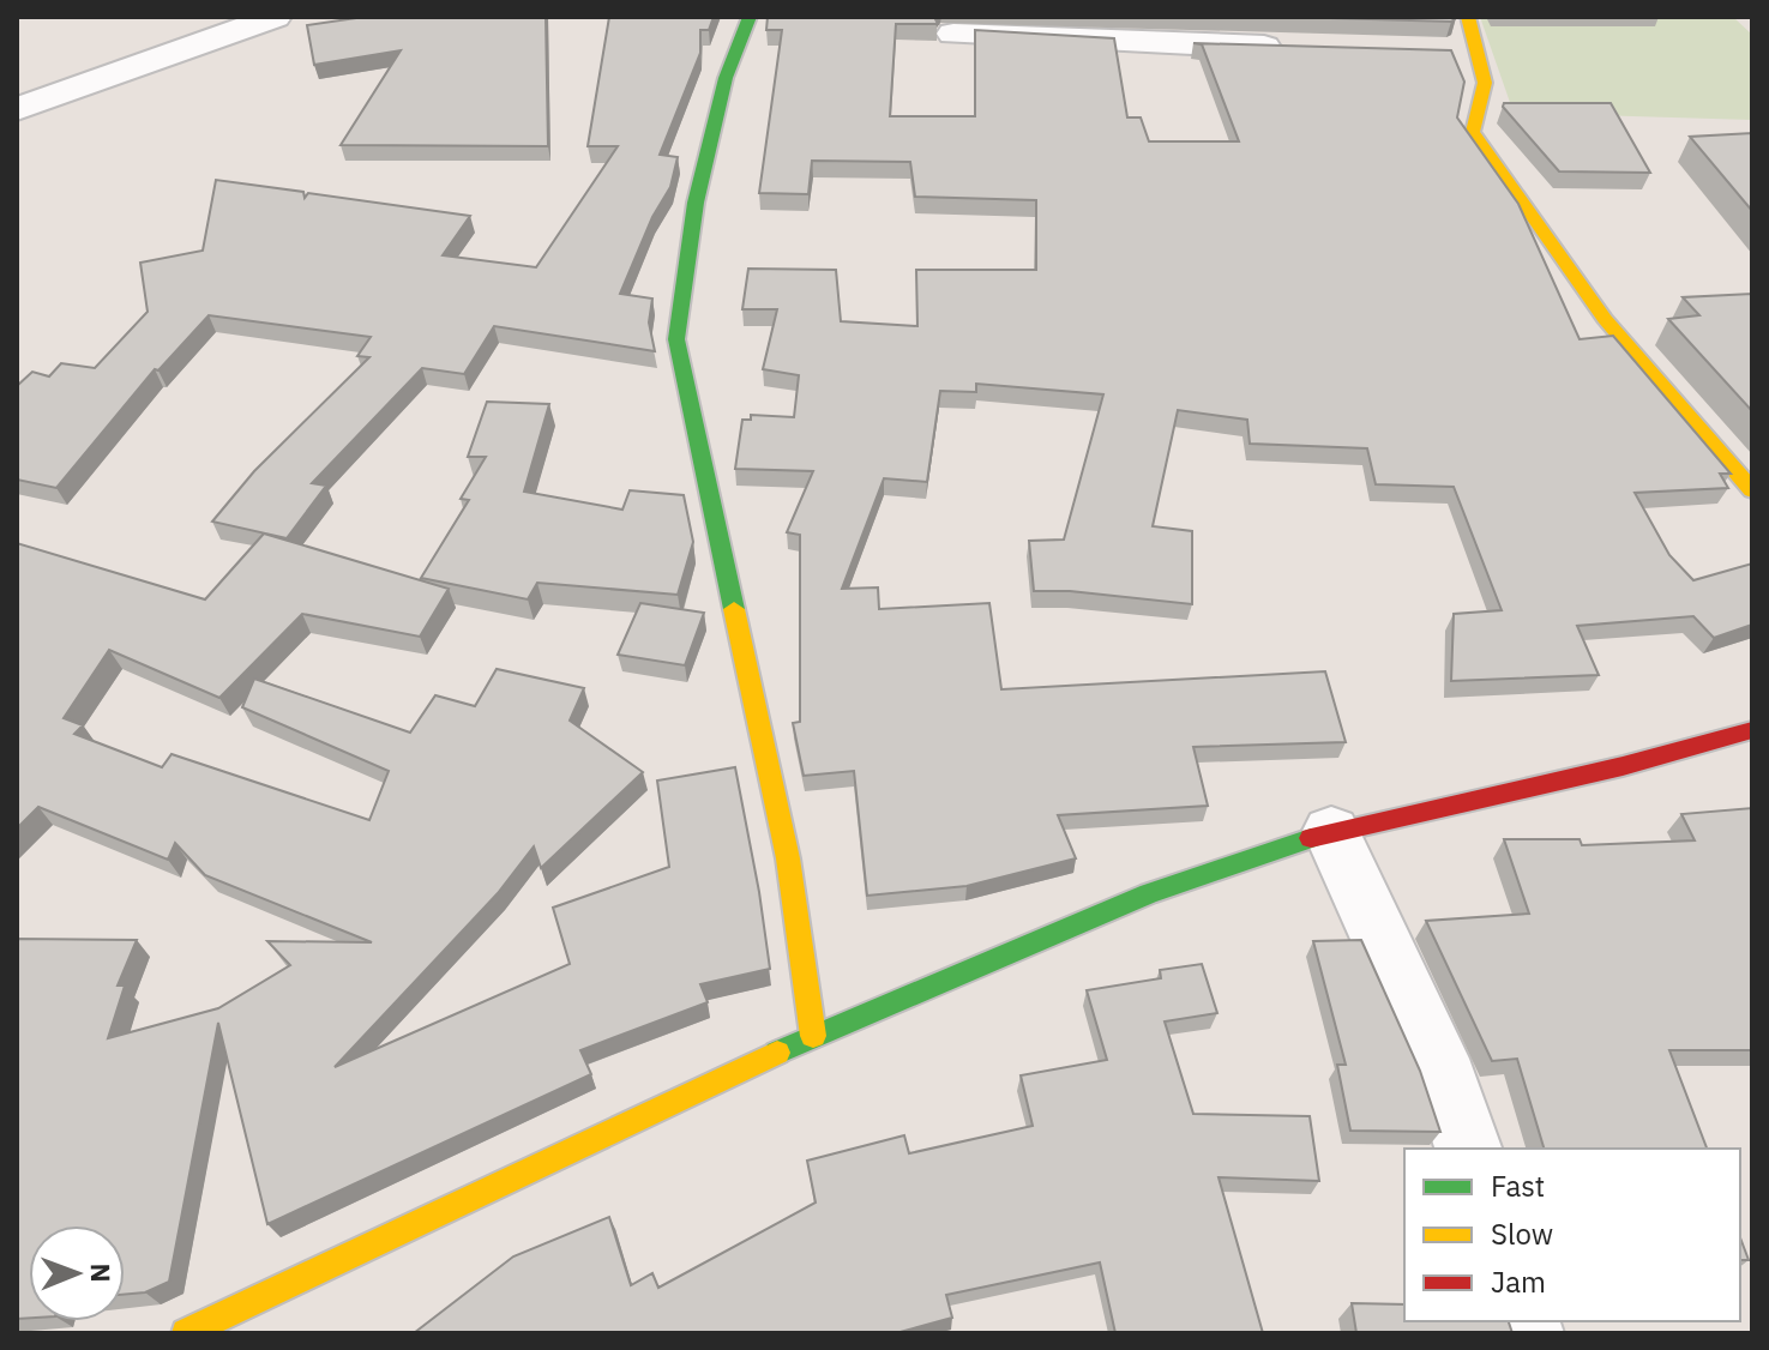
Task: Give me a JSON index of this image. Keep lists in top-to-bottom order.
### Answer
{
  "legend": ["Fast", "Slow", "Jam"],
  "north": "right"
}
